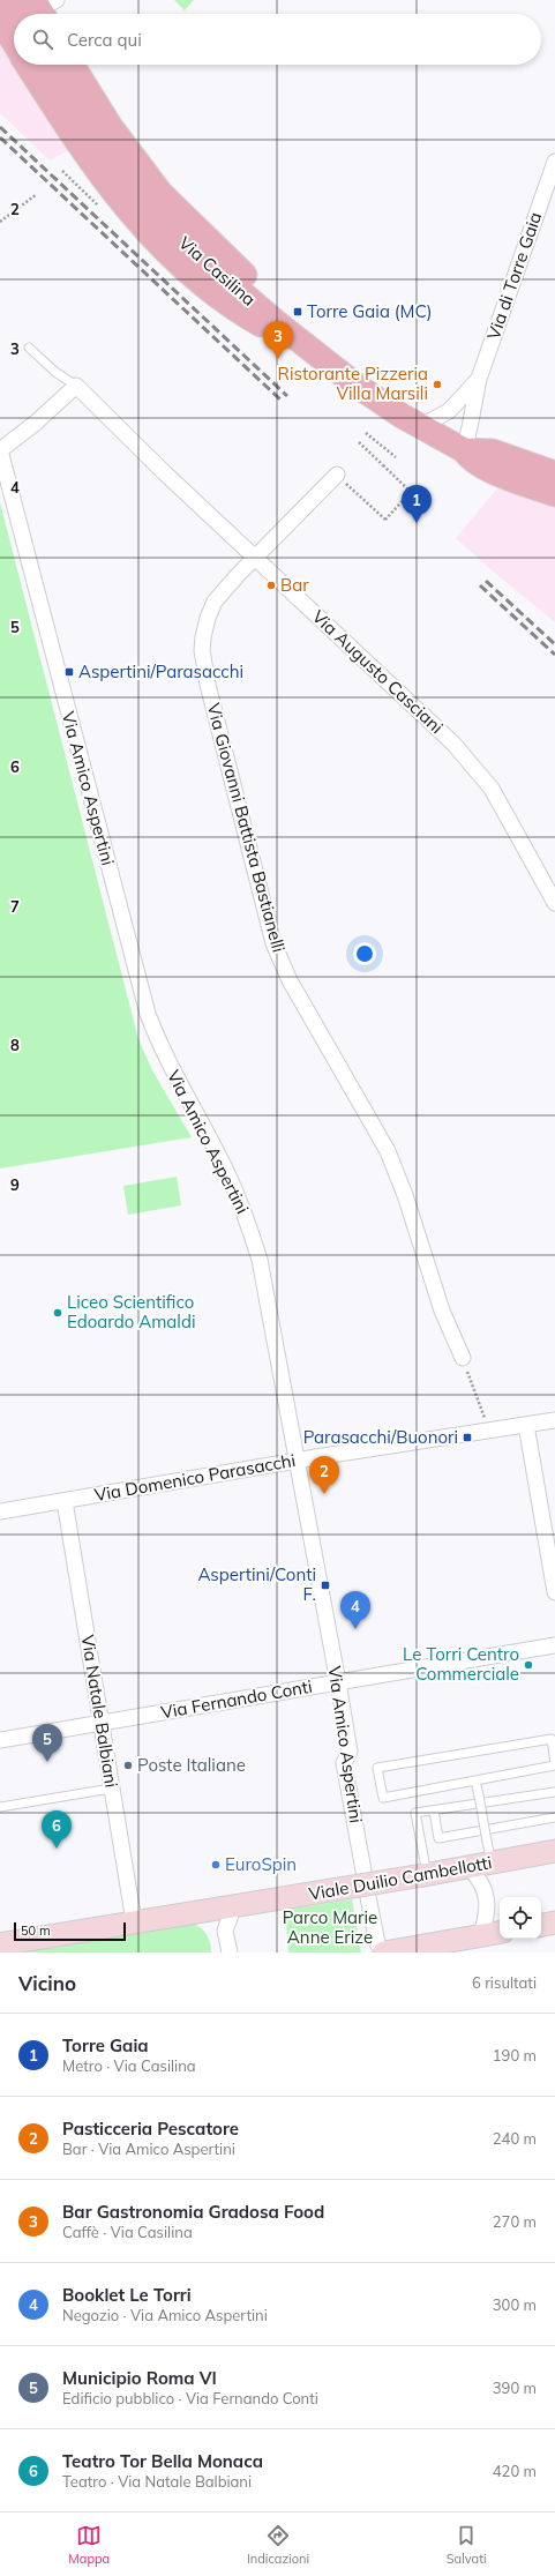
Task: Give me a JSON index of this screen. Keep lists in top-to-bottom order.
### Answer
{
  "streets": {
    "main road": ["Via Casilina", "Viale Duilio Cambellotti"],
    "street": [
      "Via di Torre Gaia",
      "Via Augusto Casciani",
      "Via Amico Aspertini",
      "Via Giovanni Battista Bastianelli",
      "Via Domenico Parasacchi",
      "Via Fernando Conti",
      "Via Natale Balbiani"
    ]
  },
  "crossings": [
    ["Via Casilina", "Via di Torre Gaia"],
    ["Via Augusto Casciani", "Via Giovanni Battista Bastianelli"],
    ["Via Amico Aspertini", "Via Domenico Parasacchi"],
    ["Via Amico Aspertini", "Via Fernando Conti"],
    ["Via Domenico Parasacchi", "Via Natale Balbiani"],
    ["Via Fernando Conti", "Via Natale Balbiani"],
    ["Via Natale Balbiani", "Viale Duilio Cambellotti"]
  ],
  "parks": ["Parco Marie Anne Erize"],
  "places": {
    "transit": [
      "Torre Gaia (MC)",
      "Aspertini/Parasacchi",
      "Parasacchi/Buonori",
      "Aspertini/Conti F."
    ],
    "other": [
      "Ristorante Pizzeria Villa Marsili",
      "Bar",
      "Liceo Scientifico Edoardo Amaldi",
      "Le Torri Centro Commerciale",
      "Poste Italiane",
      "EuroSpin"
    ]
  },
  "scale_bar": "50 m",
  "page": {
    "search": "Cerca qui",
    "pins": [
      "3",
      "1",
      "2",
      "4",
      "5",
      "6"
    ],
    "scale": "50 m",
    "heading": ["Vicino", "6 risultati"],
    "list": [
      {
        "mark": "1",
        "name": "Torre Gaia",
        "note": "Metro · Via Casilina",
        "value": "190 m"
      },
      {
        "mark": "2",
        "name": "Pasticceria Pescatore",
        "note": "Bar · Via Amico Aspertini",
        "value": "240 m"
      },
      {
        "mark": "3",
        "name": "Bar Gastronomia Gradosa Food",
        "note": "Caffè · Via Casilina",
        "value": "270 m"
      },
      {
        "mark": "4",
        "name": "Booklet Le Torri",
        "note": "Negozio · Via Amico Aspertini",
        "value": "300 m"
      },
      {
        "mark": "5",
        "name": "Municipio Roma VI",
        "note": "Edificio pubblico · Via Fernando Conti",
        "value": "390 m"
      },
      {
        "mark": "6",
        "name": "Teatro Tor Bella Monaca",
        "note": "Teatro · Via Natale Balbiani",
        "value": "420 m"
      }
    ],
    "nav": ["Mappa", "Indicazioni", "Salvati"]
  },
  "grid": {
    "rows": [
      "2",
      "3",
      "4",
      "5",
      "6",
      "7",
      "8",
      "9"
    ]
  }
}
